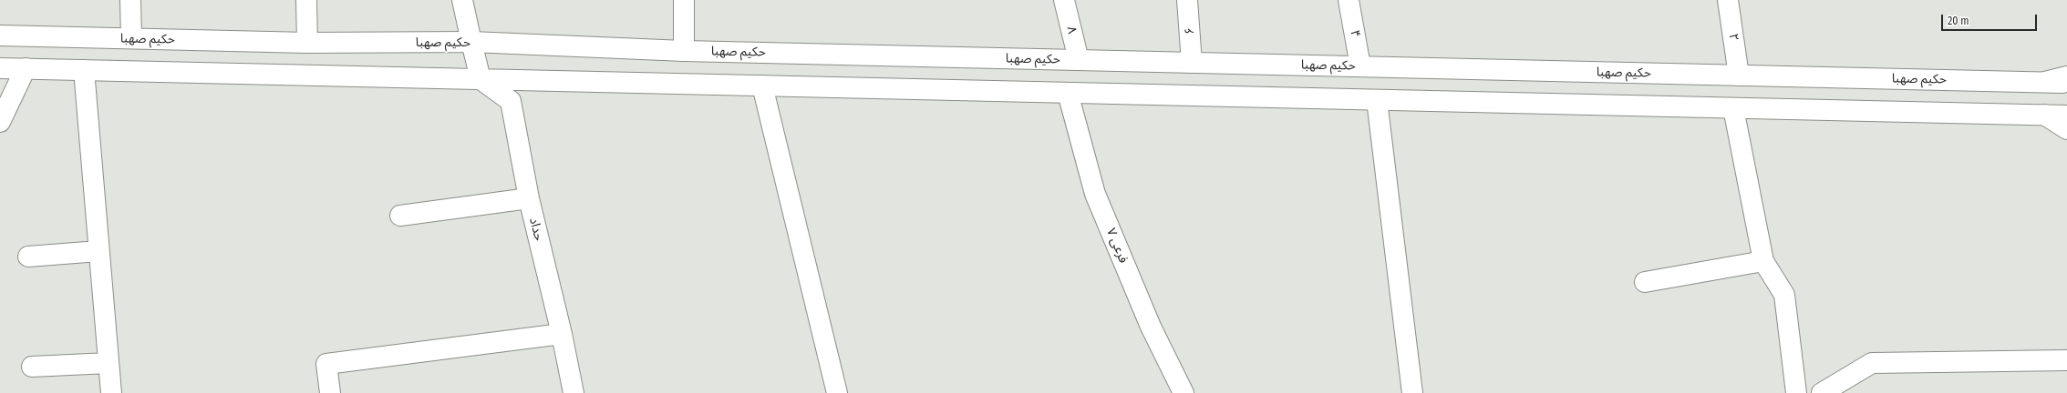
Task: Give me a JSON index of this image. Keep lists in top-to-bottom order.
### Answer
{
  "streets": {
    "street": [
      "۸",
      "۶",
      "۴",
      "۲",
      "حکیم صهبا",
      "حداد",
      "فرعی ۷"
    ]
  },
  "crossings": [
    ["۸", "حکیم صهبا"],
    ["۶", "حکیم صهبا"],
    ["۴", "حکیم صهبا"],
    ["۲", "حکیم صهبا"]
  ],
  "scale_bar": "20 m"
}
